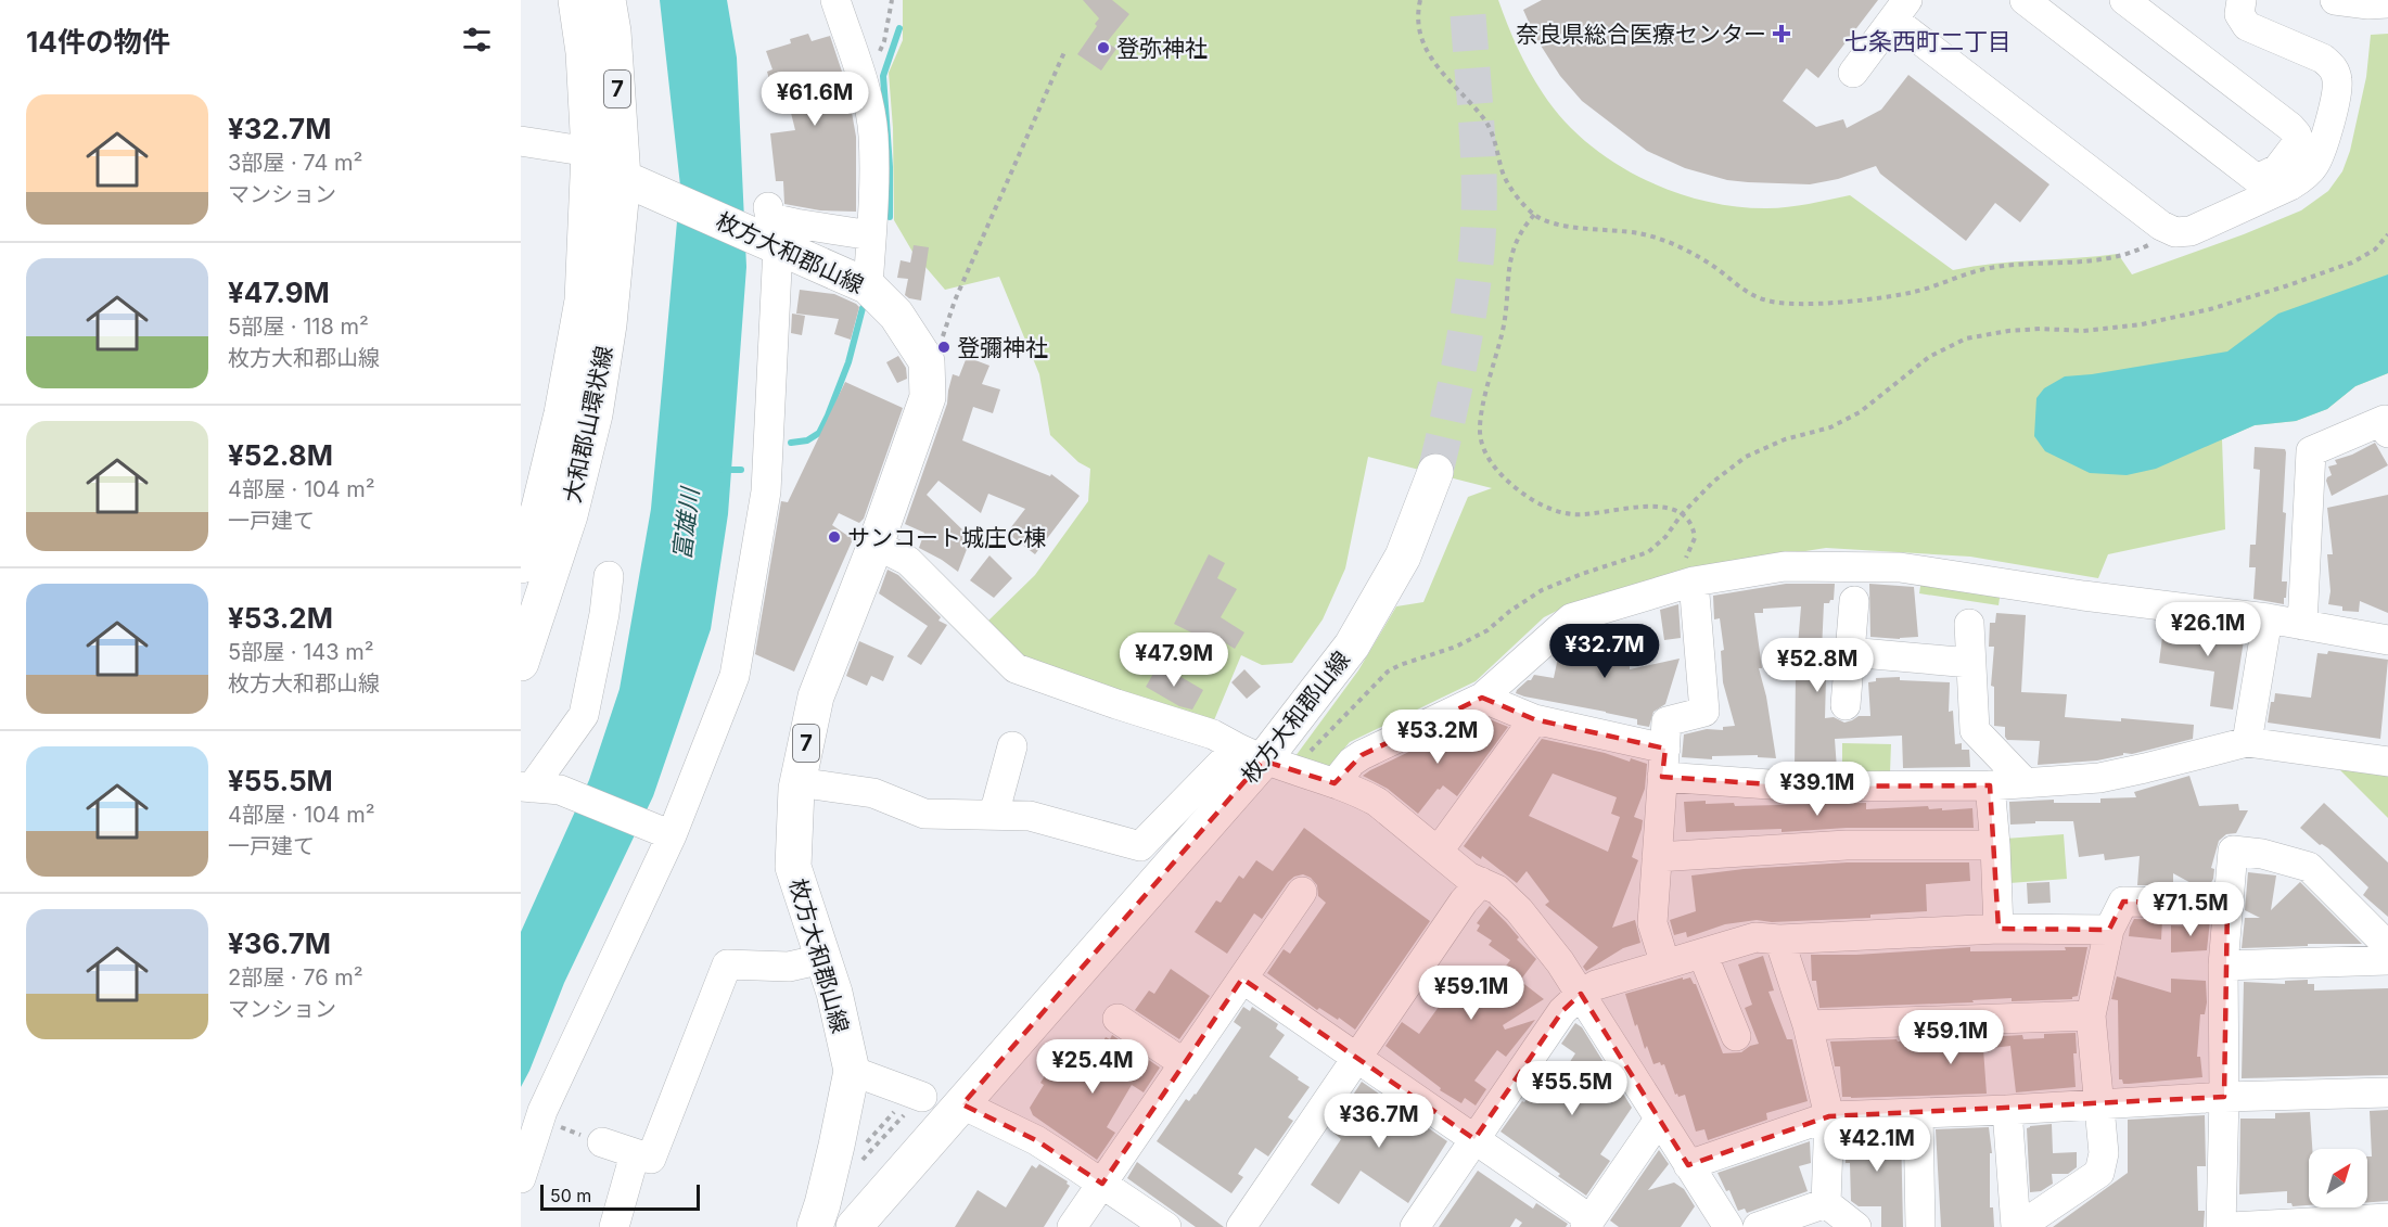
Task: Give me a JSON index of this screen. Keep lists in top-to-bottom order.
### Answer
{
  "streets": {
    "main road": ["7", "枚方大和郡山線", "大和郡山環状線"]
  },
  "crossings": [
    ["7", "枚方大和郡山線"],
    ["7", "大和郡山環状線"],
    ["枚方大和郡山線", "大和郡山環状線"]
  ],
  "districts": ["七条西町二丁目"],
  "water": ["富雄川"],
  "places": {
    "health": ["奈良県総合医療センター"],
    "other": ["登弥神社", "登彌神社", "サンコート城庄C棟"]
  },
  "scale_bar": "50 m",
  "north": "top right",
  "page": {
    "heading": "14件の物件",
    "price": [
      "¥61.6M",
      "¥26.1M",
      "¥32.7M",
      "¥47.9M",
      "¥52.8M",
      "¥53.2M",
      "¥39.1M",
      "¥71.5M",
      "¥59.1M",
      "¥59.1M",
      "¥25.4M",
      "¥55.5M",
      "¥36.7M",
      "¥42.1M"
    ],
    "list": [
      {
        "name": "¥32.7M",
        "note": "3部屋 · 74 m² · マンション"
      },
      {
        "name": "¥47.9M",
        "note": "5部屋 · 118 m² · 枚方大和郡山線"
      },
      {
        "name": "¥52.8M",
        "note": "4部屋 · 104 m² · 一戸建て"
      },
      {
        "name": "¥53.2M",
        "note": "5部屋 · 143 m² · 枚方大和郡山線"
      },
      {
        "name": "¥55.5M",
        "note": "4部屋 · 104 m² · 一戸建て"
      },
      {
        "name": "¥36.7M",
        "note": "2部屋 · 76 m² · マンション"
      }
    ],
    "scale": "50 m"
  }
}
